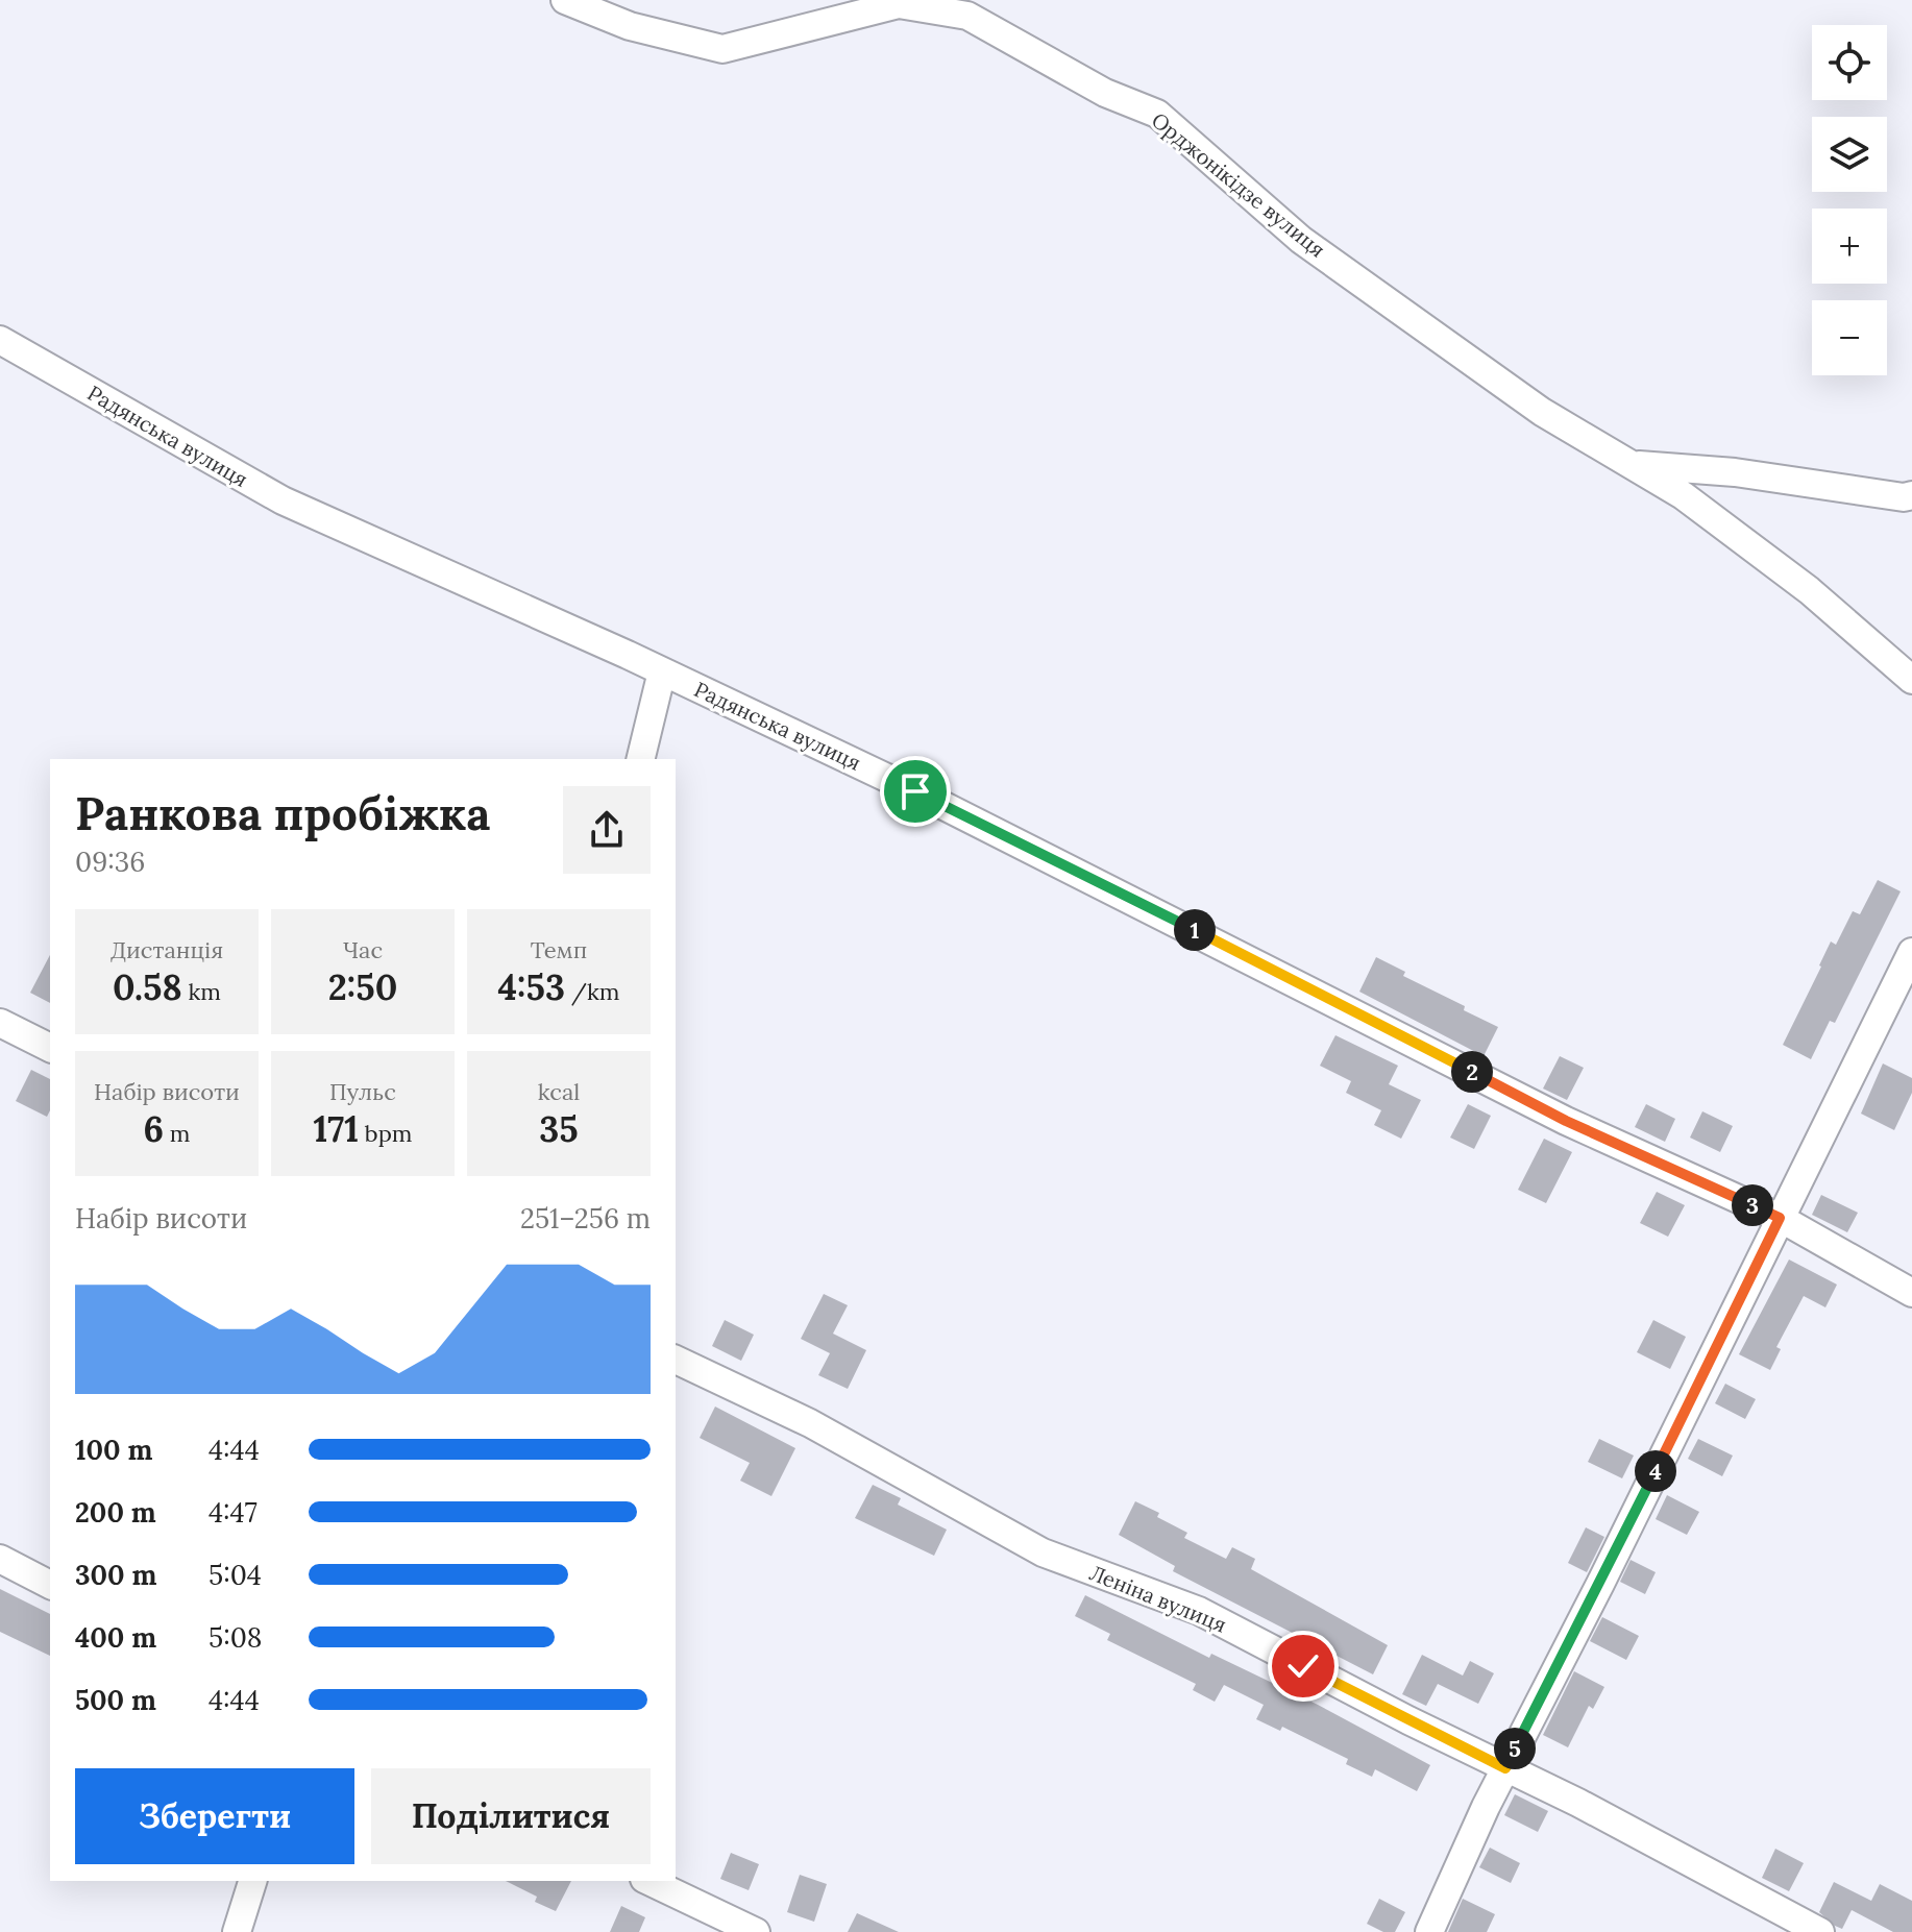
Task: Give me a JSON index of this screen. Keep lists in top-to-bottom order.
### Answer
{
  "streets": {
    "street": ["Орджонікідзе вулиця", "Радянська вулиця", "Леніна вулиця"]
  },
  "page": {
    "map_buttons": ["+", "−"],
    "heading": ["Ранкова пробіжка", "09:36"],
    "stats": [
      ["Дистанція", "0.58 km"],
      ["Час", "2:50"],
      ["Темп", "4:53 /km"],
      ["Набір висоти", "6 m"],
      ["Пульс", "171 bpm"],
      ["kcal", "35"]
    ],
    "pins": [
      "1",
      "2",
      "3",
      "4",
      "5"
    ],
    "chart": ["Набір висоти", "251–256 m"],
    "list": [
      {
        "name": "100 m",
        "note": "4:44"
      },
      {
        "name": "200 m",
        "note": "4:47"
      },
      {
        "name": "300 m",
        "note": "5:04"
      },
      {
        "name": "400 m",
        "note": "5:08"
      },
      {
        "name": "500 m",
        "note": "4:44"
      }
    ],
    "buttons": ["Зберегти", "Поділитися"]
  }
}
